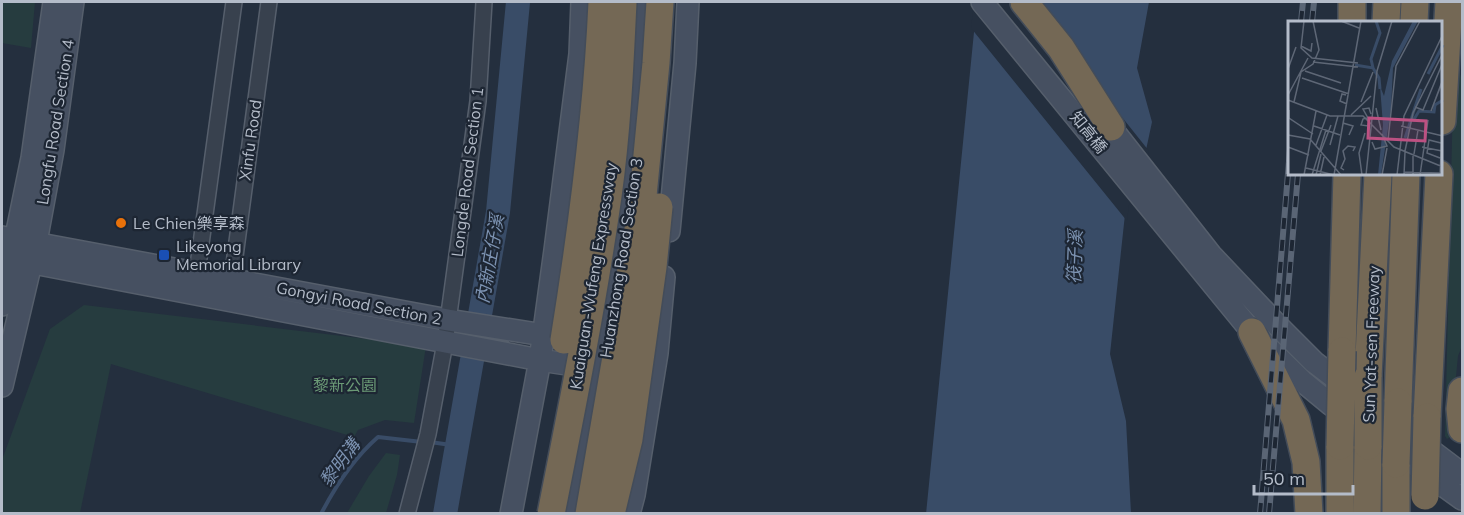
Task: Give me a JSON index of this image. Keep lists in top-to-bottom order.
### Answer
{
  "streets": {
    "highway": ["Kuaiguan-Wufeng Expressway", "Sun Yat-sen Freeway"],
    "street": [
      "Longfu Road Section 4",
      "知高橋",
      "Xinfu Road",
      "Longde Road Section 1",
      "Huanzhong Road Section 3",
      "Gongyi Road Section 2"
    ]
  },
  "crossings": [
    ["Longfu Road Section 4", "Gongyi Road Section 2"],
    ["Xinfu Road", "Gongyi Road Section 2"],
    ["Longde Road Section 1", "Gongyi Road Section 2"],
    ["Huanzhong Road Section 3", "Gongyi Road Section 2"]
  ],
  "water": ["筏子溪", "內新庄仔溪", "黎明溝"],
  "parks": ["黎新公園"],
  "places": {
    "other": ["Le Chien樂享森"],
    "transit": ["Likeyong Memorial Library"]
  },
  "scale_bar": "50 m"
}
